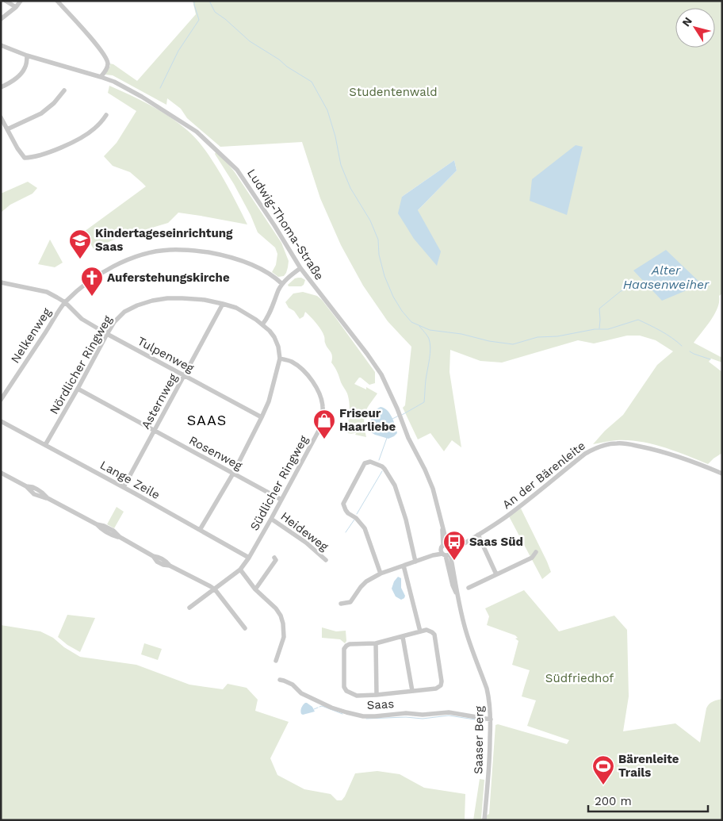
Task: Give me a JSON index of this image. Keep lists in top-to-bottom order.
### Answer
{
  "streets": {
    "street": [
      "Ludwig-Thoma-Straße",
      "Nelkenweg",
      "Tulpenweg",
      "Nördlicher Ringweg",
      "Asternweg",
      "Rosenweg",
      "An der Bärenleite",
      "Lange Zeile",
      "Südlicher Ringweg",
      "Heideweg",
      "Saas",
      "Saaser Berg"
    ]
  },
  "crossings": [
    ["Ludwig-Thoma-Straße", "An der Bärenleite"],
    ["Ludwig-Thoma-Straße", "Saaser Berg"],
    ["Nelkenweg", "Tulpenweg"],
    ["Tulpenweg", "Nördlicher Ringweg"],
    ["Tulpenweg", "Asternweg"],
    ["Nördlicher Ringweg", "Asternweg"],
    ["Nördlicher Ringweg", "Rosenweg"],
    ["Nördlicher Ringweg", "Lange Zeile"],
    ["Nördlicher Ringweg", "Südlicher Ringweg"],
    ["Asternweg", "Rosenweg"],
    ["Asternweg", "Lange Zeile"],
    ["Rosenweg", "Südlicher Ringweg"],
    ["An der Bärenleite", "Saaser Berg"],
    ["Lange Zeile", "Südlicher Ringweg"],
    ["Südlicher Ringweg", "Heideweg"],
    ["Saas", "Saaser Berg"]
  ],
  "districts": ["SAAS"],
  "water": ["Alter Haasenweiher"],
  "parks": ["Studentenwald", "Südfriedhof"],
  "places": {
    "school or university": ["Kindertageseinrichtung Saas"],
    "church": ["Auferstehungskirche"],
    "shop": ["Friseur Haarliebe"],
    "bus stop": ["Saas Süd"],
    "sports": ["Bärenleite Trails"]
  },
  "scale_bar": "200 m",
  "north": "top left"
}
